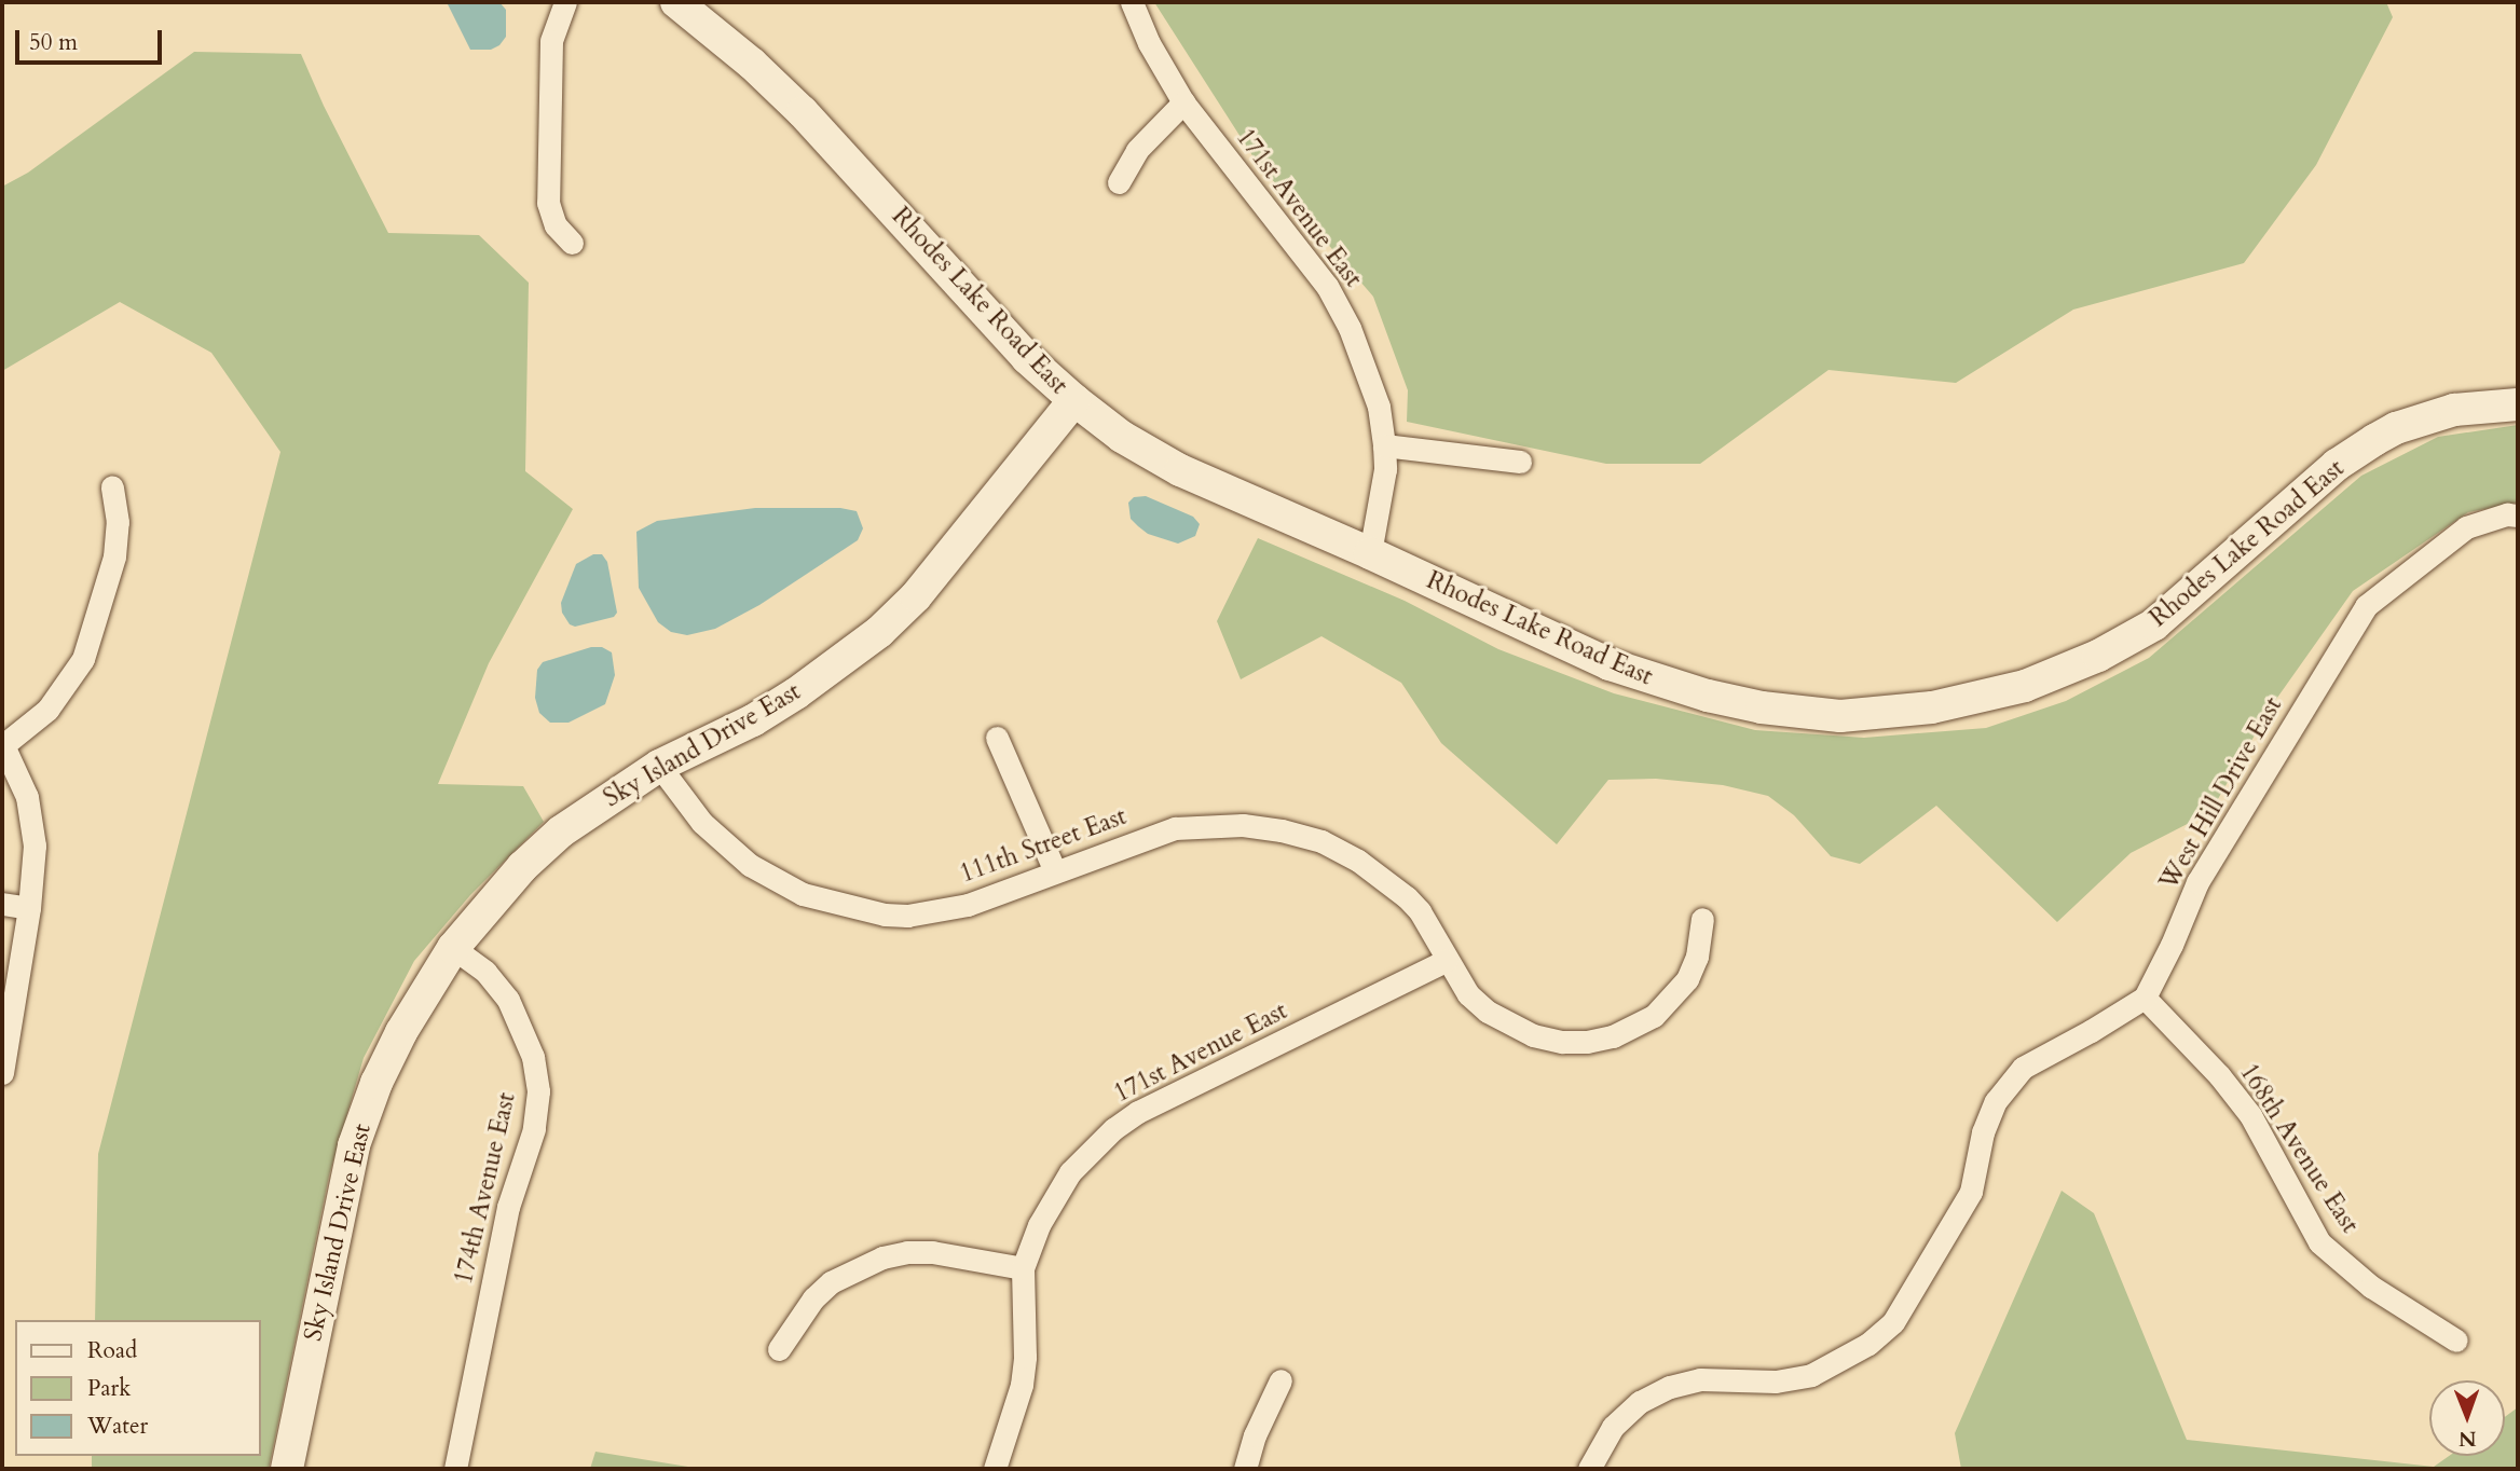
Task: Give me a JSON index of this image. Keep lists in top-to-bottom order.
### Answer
{
  "streets": {
    "street": [
      "171st Avenue East",
      "Rhodes Lake Road East",
      "Sky Island Drive East",
      "West Hill Drive East",
      "111th Street East",
      "168th Avenue East",
      "174th Avenue East"
    ]
  },
  "crossings": [
    ["171st Avenue East", "Rhodes Lake Road East"],
    ["171st Avenue East", "111th Street East"],
    ["Rhodes Lake Road East", "Sky Island Drive East"],
    ["Sky Island Drive East", "111th Street East"],
    ["Sky Island Drive East", "174th Avenue East"],
    ["West Hill Drive East", "168th Avenue East"]
  ],
  "legend": ["Road", "Park", "Water"],
  "scale_bar": "50 m",
  "north": "bottom"
}
